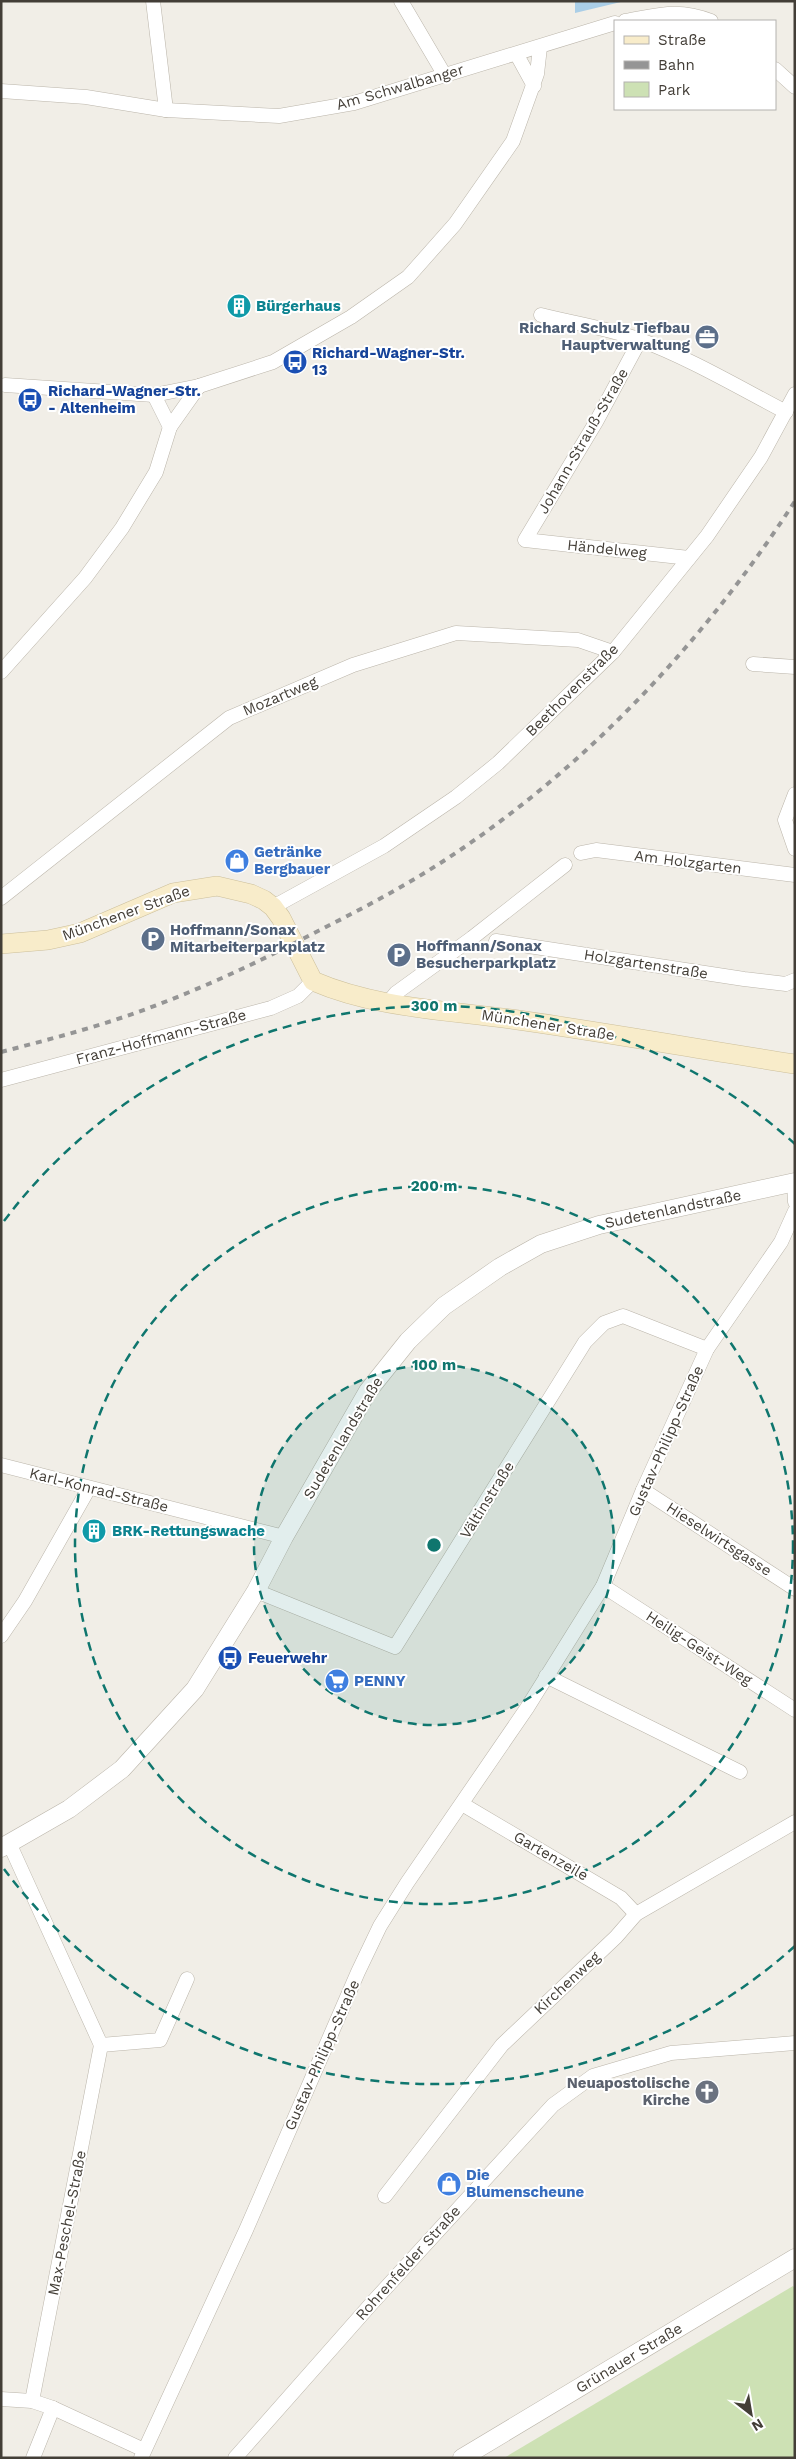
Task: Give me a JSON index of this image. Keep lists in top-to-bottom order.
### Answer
{
  "streets": {
    "main road": ["Münchener Straße"],
    "street": [
      "Am Schwalbanger",
      "Johann-Strauß-Straße",
      "Händelweg",
      "Beethovenstraße",
      "Mozartweg",
      "Am Holzgarten",
      "Holzgartenstraße",
      "Franz-Hoffmann-Straße",
      "Sudetenlandstraße",
      "Gustav-Philipp-Straße",
      "Karl-Konrad-Straße",
      "Vältinstraße",
      "Hieselwirtsgasse",
      "Heilig-Geist-Weg",
      "Gartenzeile",
      "Kirchenweg",
      "Max-Peschel-Straße",
      "Rohrenfelder Straße",
      "Grünauer Straße"
    ]
  },
  "crossings": [
    ["Johann-Strauß-Straße", "Händelweg"],
    ["Händelweg", "Beethovenstraße"],
    ["Beethovenstraße", "Mozartweg"],
    ["Beethovenstraße", "Münchener Straße"],
    ["Münchener Straße", "Franz-Hoffmann-Straße"],
    ["Sudetenlandstraße", "Karl-Konrad-Straße"],
    ["Sudetenlandstraße", "Vältinstraße"],
    ["Gustav-Philipp-Straße", "Vältinstraße"],
    ["Gustav-Philipp-Straße", "Hieselwirtsgasse"],
    ["Gustav-Philipp-Straße", "Heilig-Geist-Weg"],
    ["Gustav-Philipp-Straße", "Gartenzeile"],
    ["Gartenzeile", "Kirchenweg"]
  ],
  "places": {
    "building": ["Bürgerhaus", "BRK-Rettungswache"],
    "office": ["Richard Schulz Tiefbau Hauptverwaltung"],
    "bus stop": ["Richard-Wagner-Str. 13", "Richard-Wagner-Str. - Altenheim", "Feuerwehr"],
    "shop": ["Getränke Bergbauer", "Die Blumenscheune"],
    "parking": ["Hoffmann/Sonax Mitarbeiterparkplatz", "Hoffmann/Sonax Besucherparkplatz"],
    "supermarket": ["PENNY"],
    "church": ["Neuapostolische Kirche"]
  },
  "legend": ["Straße", "Bahn", "Park"],
  "north": "bottom right",
  "rings": ["300 m", "200 m", "100 m"]
}
